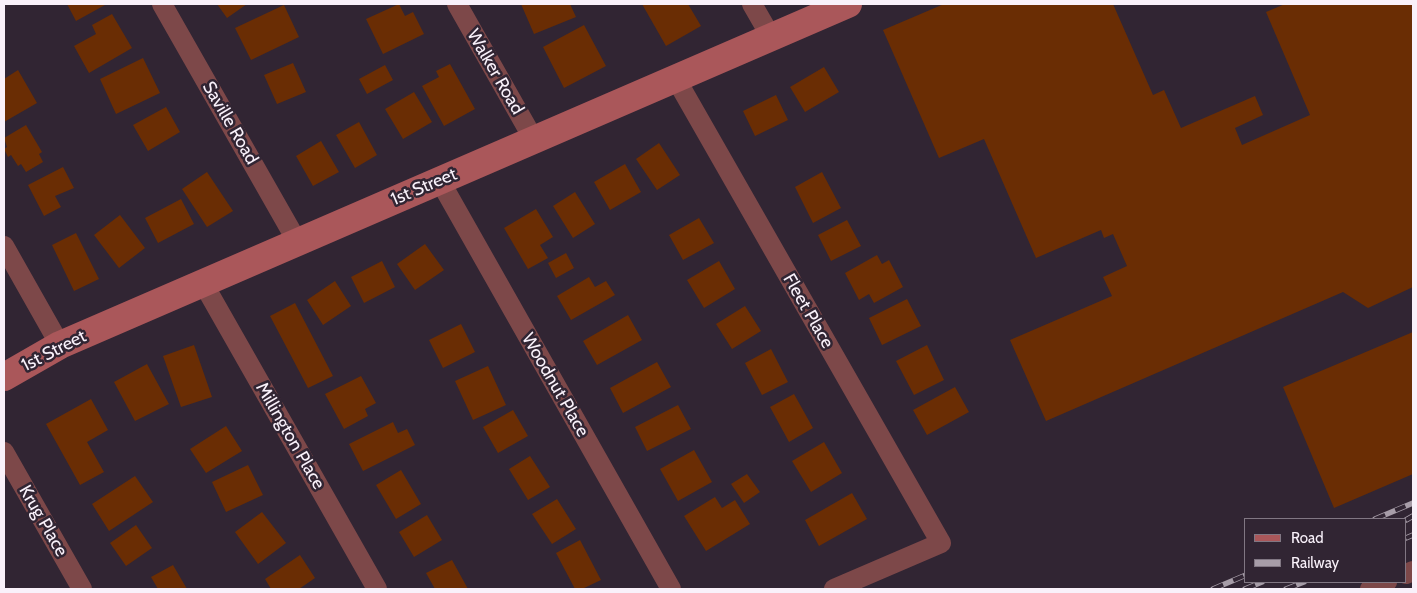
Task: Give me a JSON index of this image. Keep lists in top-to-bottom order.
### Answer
{
  "streets": {
    "street": [
      "Walker Road",
      "Saville Road",
      "1st Street",
      "Fleet Place",
      "Woodnut Place",
      "Millington Place",
      "Krug Place"
    ]
  },
  "crossings": [
    ["Walker Road", "1st Street"],
    ["Saville Road", "1st Street"],
    ["1st Street", "Fleet Place"],
    ["1st Street", "Woodnut Place"],
    ["1st Street", "Millington Place"]
  ],
  "legend": ["Road", "Railway"]
}
